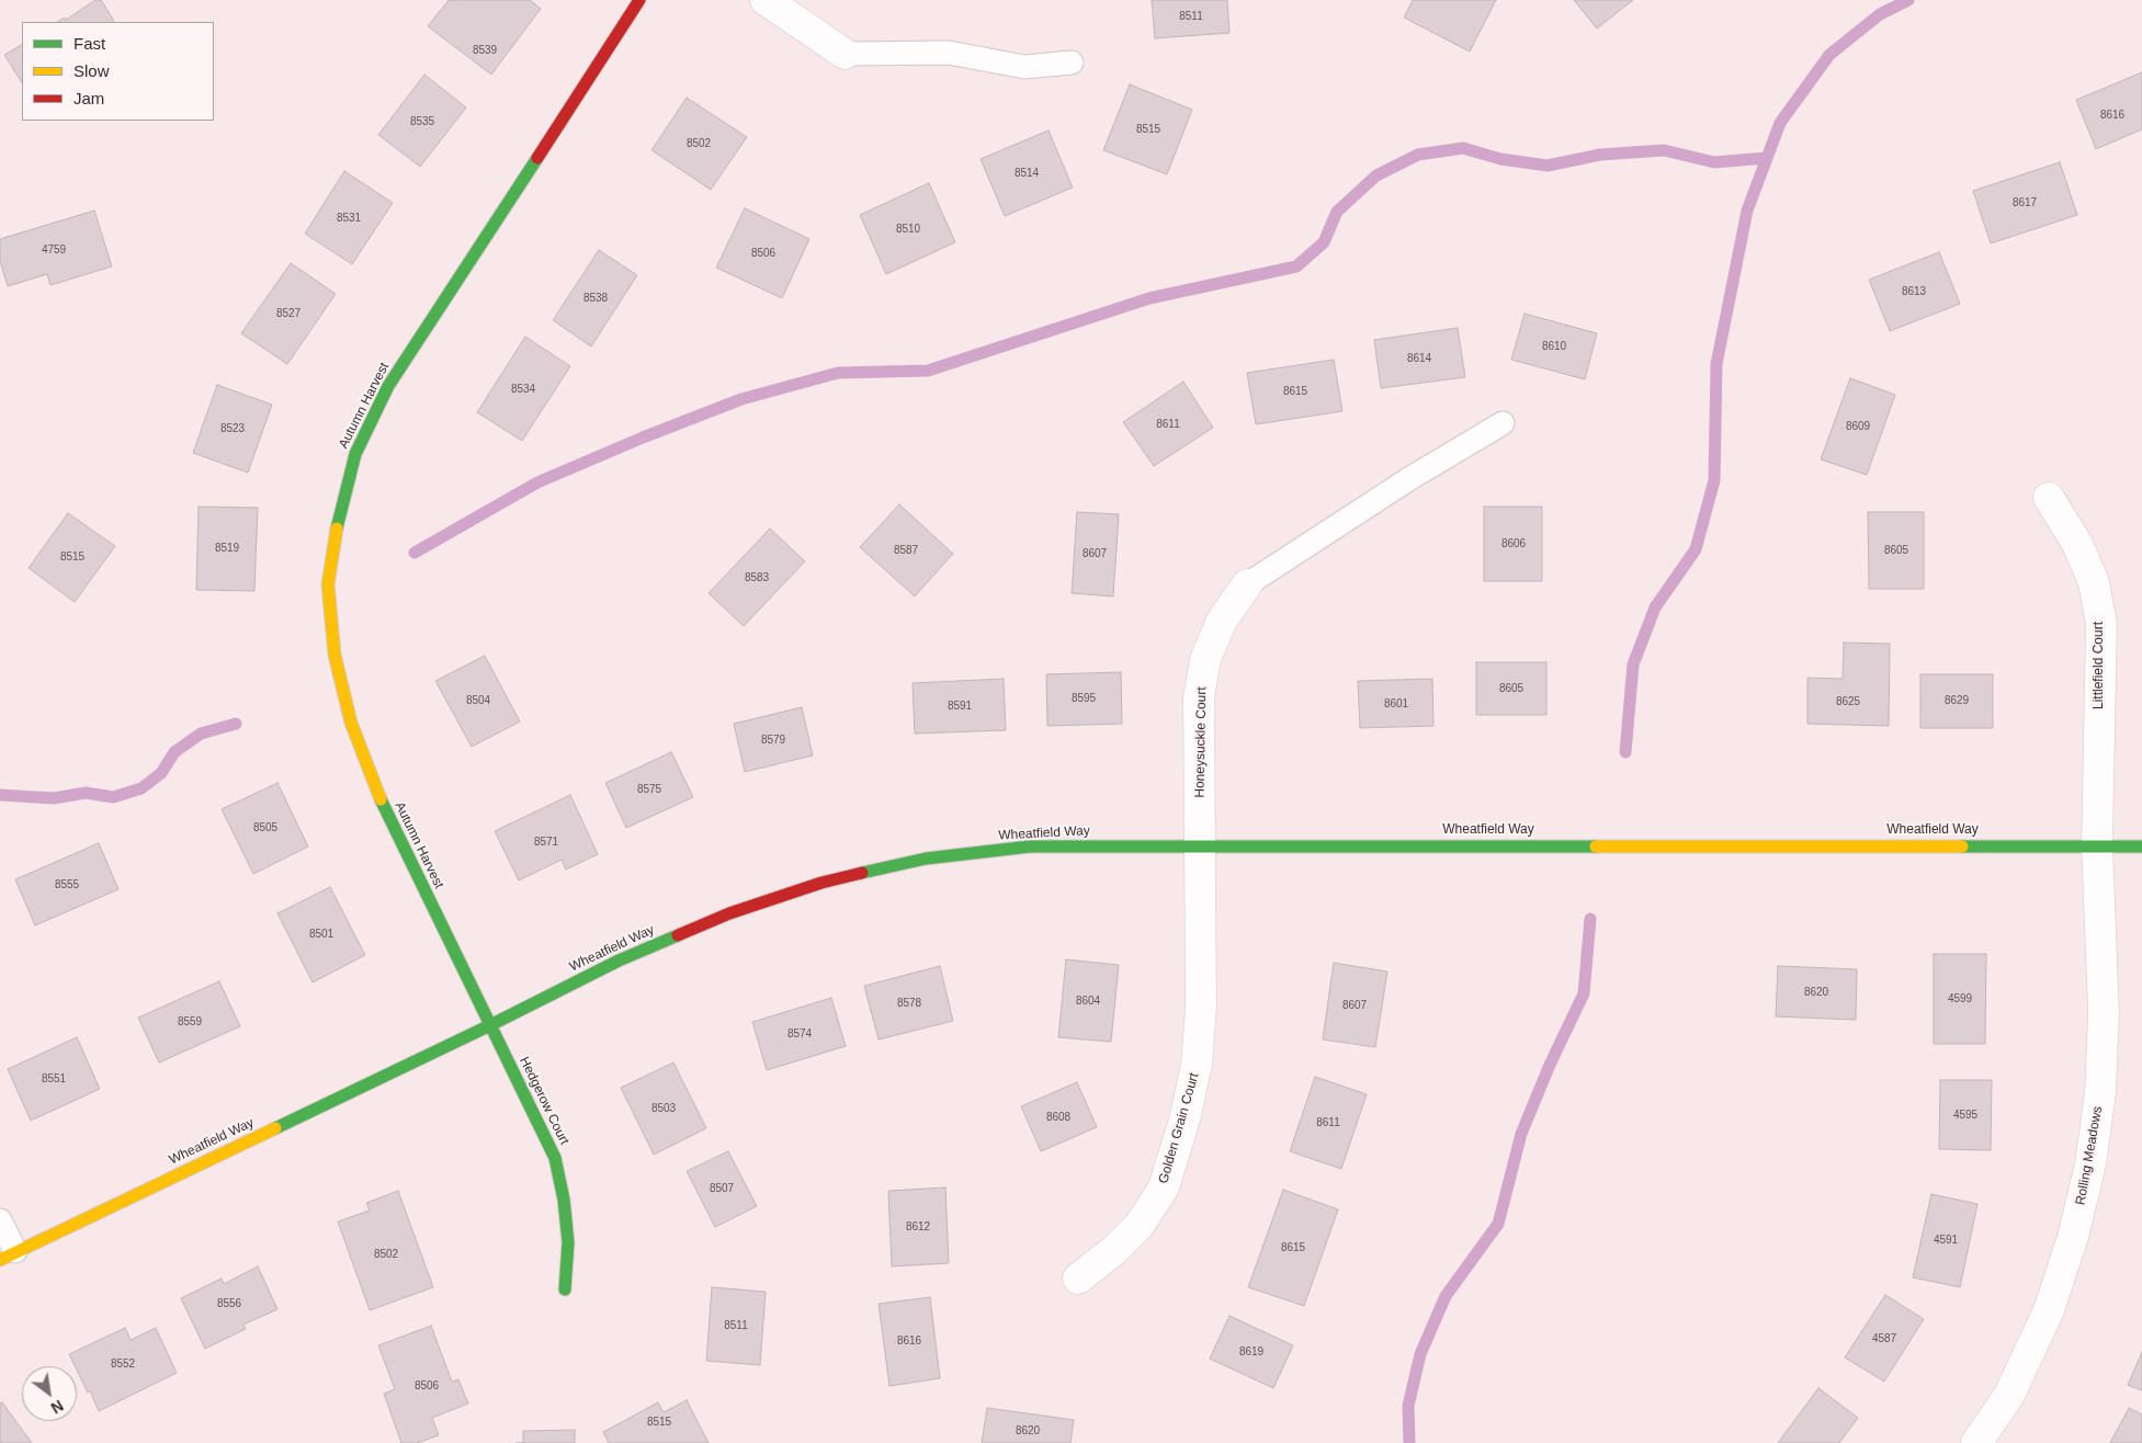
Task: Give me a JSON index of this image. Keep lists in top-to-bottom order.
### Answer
{
  "streets": {
    "street": [
      "Autumn Harvest",
      "Littlefield Court",
      "Honeysuckle Court",
      "Wheatfield Way",
      "Hedgerow Court",
      "Golden Grain Court",
      "Rolling Meadows"
    ]
  },
  "crossings": [
    ["Autumn Harvest", "Wheatfield Way"],
    ["Autumn Harvest", "Hedgerow Court"],
    ["Littlefield Court", "Wheatfield Way"],
    ["Littlefield Court", "Rolling Meadows"],
    ["Honeysuckle Court", "Wheatfield Way"],
    ["Honeysuckle Court", "Golden Grain Court"],
    ["Wheatfield Way", "Hedgerow Court"],
    ["Wheatfield Way", "Golden Grain Court"],
    ["Wheatfield Way", "Rolling Meadows"]
  ],
  "house_numbers": [
    "8511",
    "8539",
    "8616",
    "8535",
    "8515",
    "8502",
    "8514",
    "8617",
    "8531",
    "8510",
    "4759",
    "8506",
    "8613",
    "8538",
    "8527",
    "8610",
    "8614",
    "8534",
    "8615",
    "8611",
    "8609",
    "8523",
    "8606",
    "8519",
    "8587",
    "8605",
    "8607",
    "8515",
    "8583",
    "8605",
    "8595",
    "8504",
    "8629",
    "8625",
    "8601",
    "8591",
    "8579",
    "8575",
    "8505",
    "8571",
    "8555",
    "8501",
    "8620",
    "4599",
    "8604",
    "8578",
    "8607",
    "8559",
    "8574",
    "8551",
    "8503",
    "4595",
    "8608",
    "8611",
    "8507",
    "8612",
    "4591",
    "8615",
    "8502",
    "8556",
    "8511",
    "4587",
    "8616",
    "8619",
    "8552",
    "8506",
    "8515",
    "8620"
  ],
  "legend": ["Fast", "Slow", "Jam"],
  "north": "bottom right"
}
